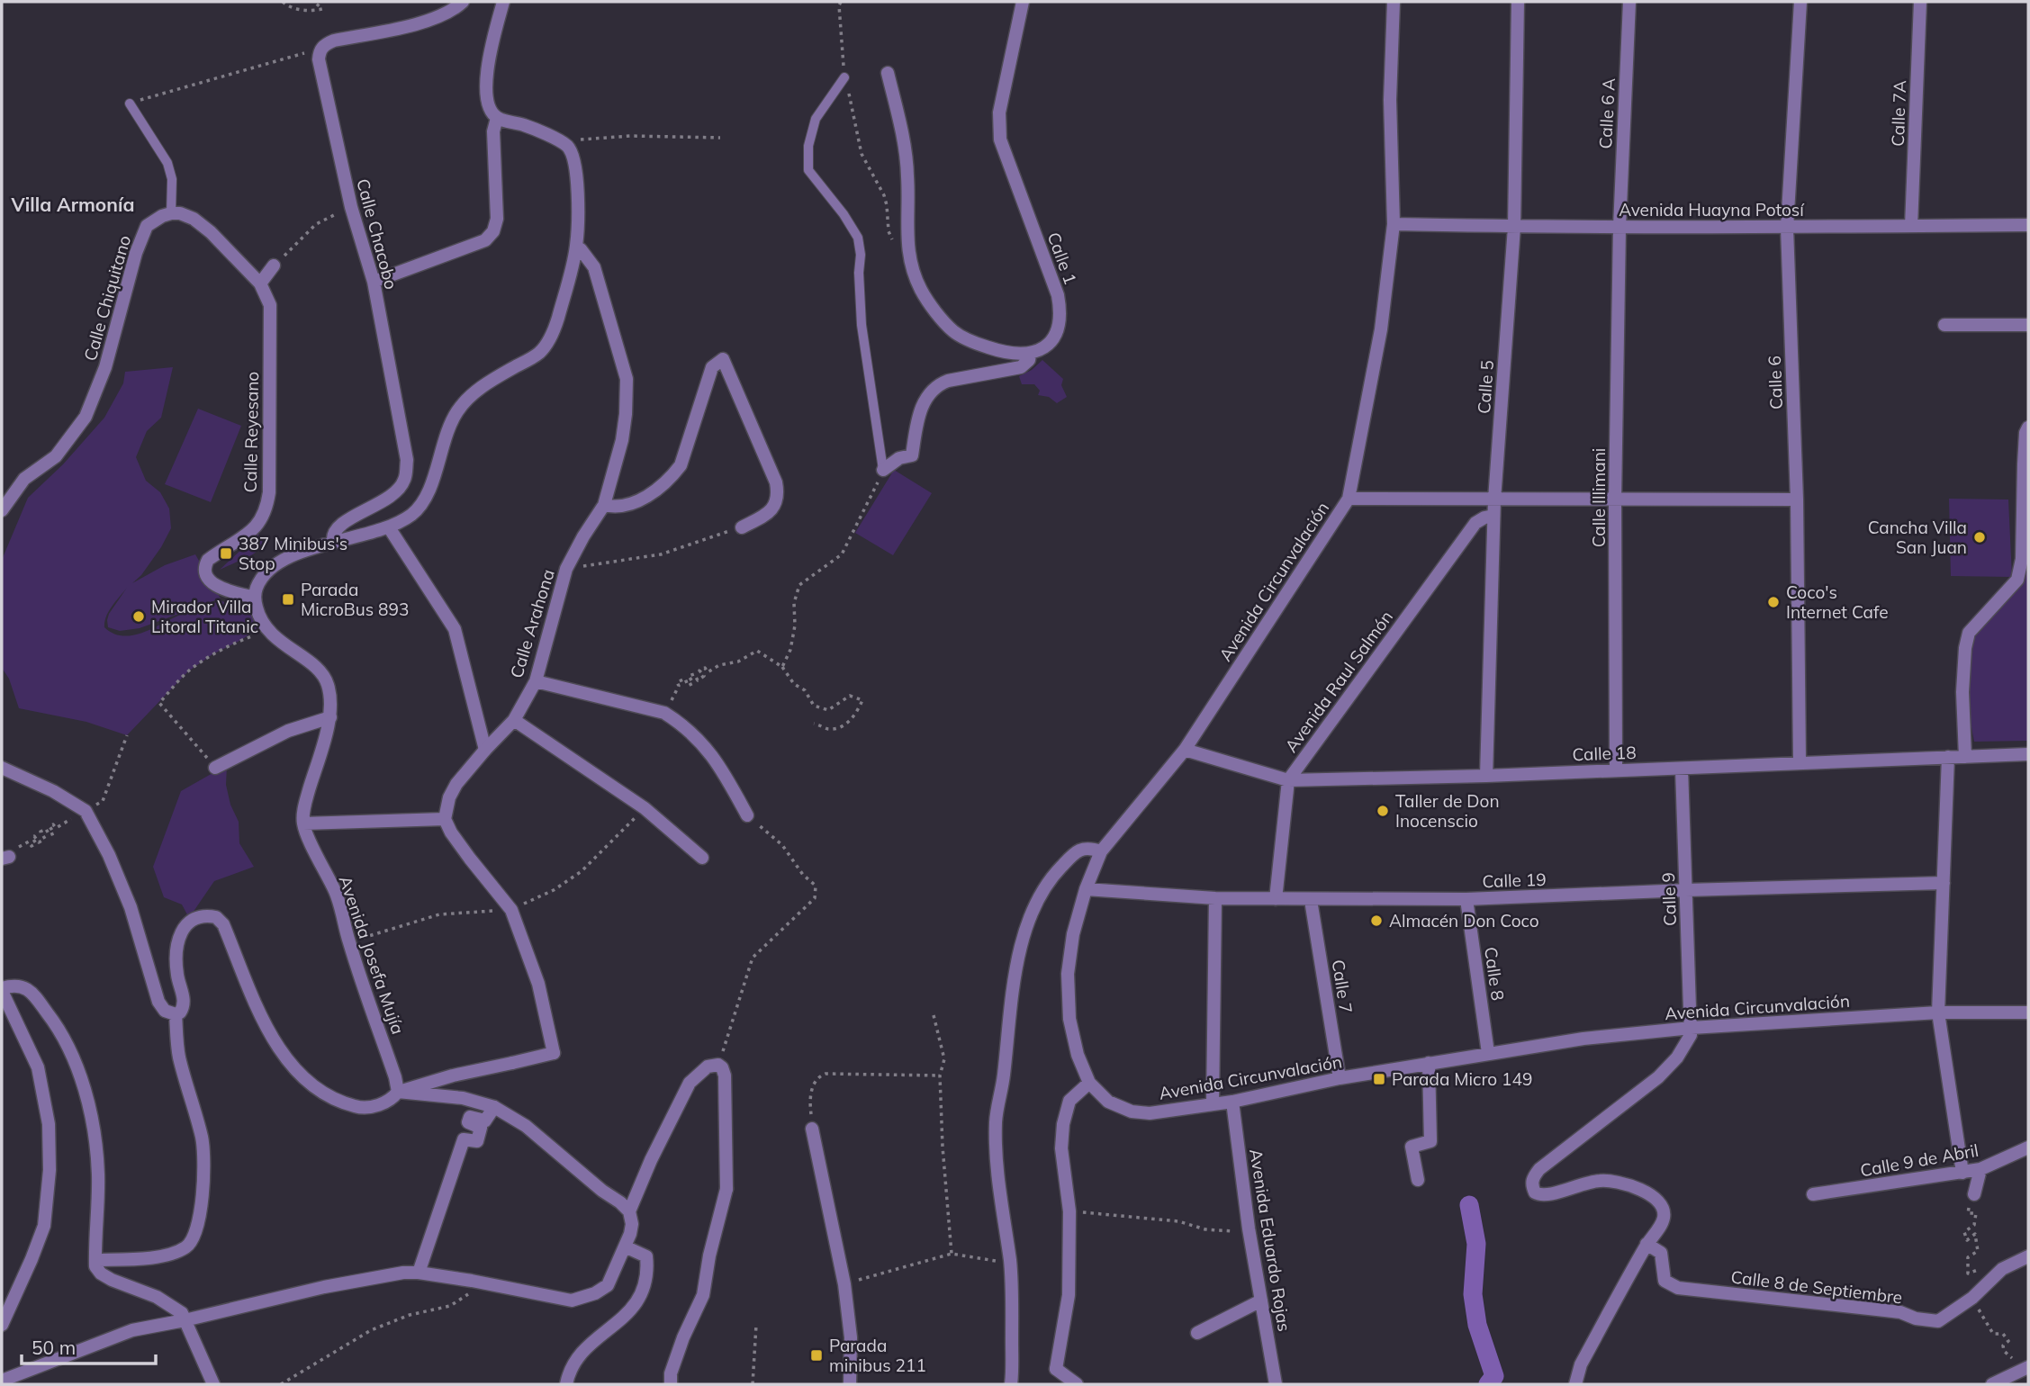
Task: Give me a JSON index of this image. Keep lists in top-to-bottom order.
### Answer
{
  "streets": {
    "street": [
      "Calle 6 A",
      "Calle 7A",
      "Avenida Huayna Potosí",
      "Calle Chacobo",
      "Calle 1",
      "Calle Chiquitano",
      "Calle 6",
      "Calle 5",
      "Calle Reyesano",
      "Calle Illimani",
      "Avenida Circunvalación",
      "Calle Arahona",
      "Avenida Raul Salmón",
      "Calle 18",
      "Calle 19",
      "Calle 9",
      "Avenida Josefa Mujía",
      "Calle 8",
      "Calle 7",
      "Calle 9 de Abril",
      "Avenida Eduardo Rojas",
      "Calle 8 de Septiembre"
    ]
  },
  "crossings": [
    ["Calle 6 A", "Avenida Huayna Potosí"],
    ["Calle 6 A", "Calle Illimani"],
    ["Calle 7A", "Avenida Huayna Potosí"],
    ["Avenida Huayna Potosí", "Calle 6"],
    ["Avenida Huayna Potosí", "Calle 5"],
    ["Avenida Huayna Potosí", "Calle Illimani"],
    ["Avenida Huayna Potosí", "Avenida Circunvalación"],
    ["Calle 6", "Calle 18"],
    ["Calle 5", "Avenida Raul Salmón"],
    ["Calle 5", "Calle 18"],
    ["Calle Illimani", "Calle 18"],
    ["Avenida Circunvalación", "Calle 18"],
    ["Avenida Circunvalación", "Calle 19"],
    ["Avenida Circunvalación", "Calle 9"],
    ["Avenida Circunvalación", "Calle 8"],
    ["Avenida Circunvalación", "Calle 7"],
    ["Avenida Circunvalación", "Avenida Eduardo Rojas"],
    ["Avenida Raul Salmón", "Calle 18"],
    ["Avenida Raul Salmón", "Calle 19"],
    ["Calle 18", "Calle 9"],
    ["Calle 19", "Calle 9"],
    ["Calle 19", "Calle 8"],
    ["Calle 19", "Calle 7"]
  ],
  "districts": ["Villa Armonía"],
  "places": {
    "other": [
      "Cancha Villa San Juan",
      "Coco's Internet Cafe",
      "Mirador Villa Litoral Titanic",
      "Taller de Don Inocenscio",
      "Almacén Don Coco"
    ],
    "transit": [
      "387 Minibus's Stop",
      "Parada MicroBus 893",
      "Parada Micro 149",
      "Parada minibus 211"
    ]
  },
  "scale_bar": "50 m"
}
